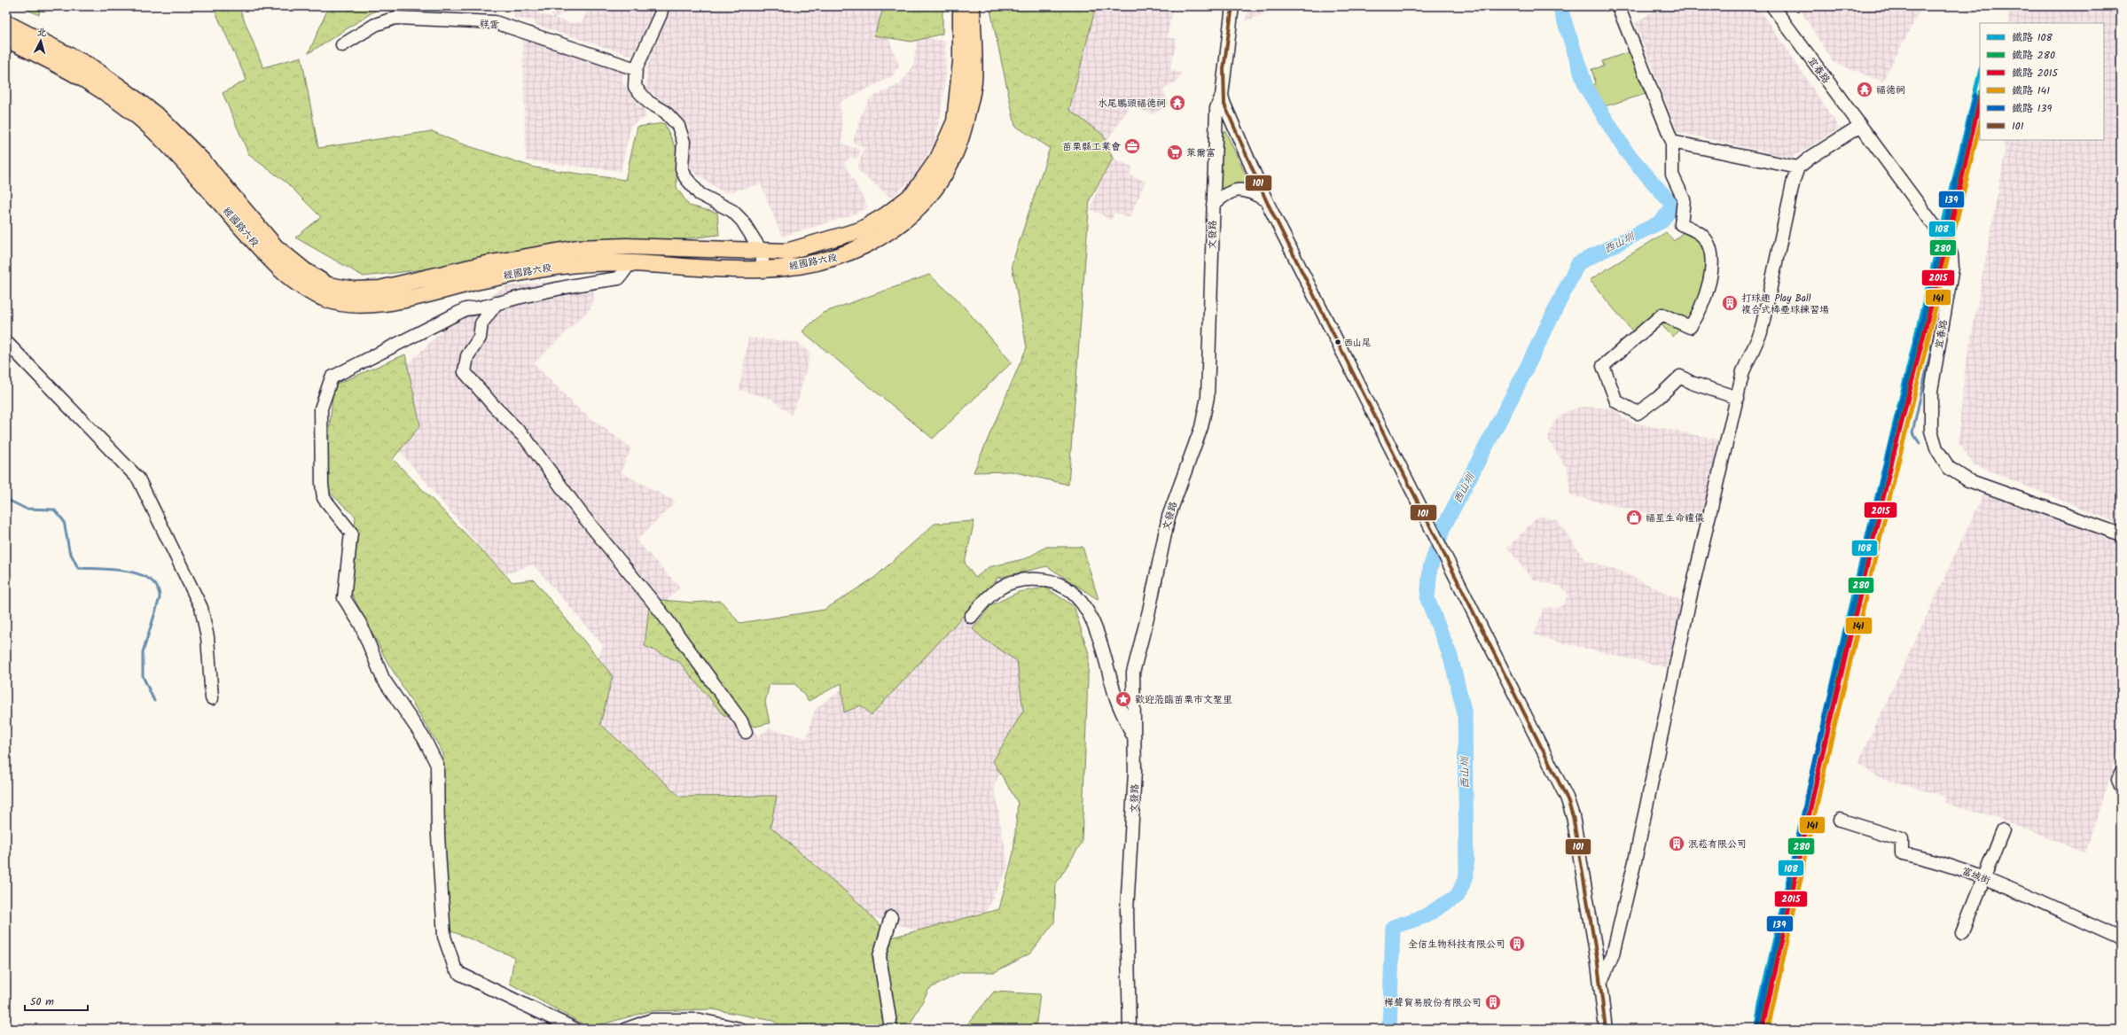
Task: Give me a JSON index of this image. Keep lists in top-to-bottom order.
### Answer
{
  "streets": {
    "main road": ["經國路六段"],
    "street": [
      "祥雲",
      "宜春路",
      "文發路",
      "富域街"
    ]
  },
  "water": ["西山圳"],
  "places": {
    "temple": ["福德祠", "水尾鵬頭福德祠"],
    "office": ["苗栗縣工業會"],
    "supermarket": ["萊爾富"],
    "building": [
      "打球趣 Play Ball 複合式棒壘球練習場",
      "泯菘有限公司",
      "全信生物科技有限公司",
      "樺聲貿易股份有限公司"
    ],
    "other": ["西山尾"],
    "shop": ["福星生命禮儀"],
    "place": ["歡迎蒞臨苗栗市文聖里"]
  },
  "lines": [
    "transit line 101",
    "rail line 108",
    "rail line 139",
    "rail line 280",
    "rail line 2015",
    "rail line 141"
  ],
  "legend": [
    "鐵路 108",
    "鐵路 280",
    "鐵路 2015",
    "鐵路 141",
    "鐵路 139",
    "101"
  ],
  "scale_bar": "50 m",
  "north": "top"
}
